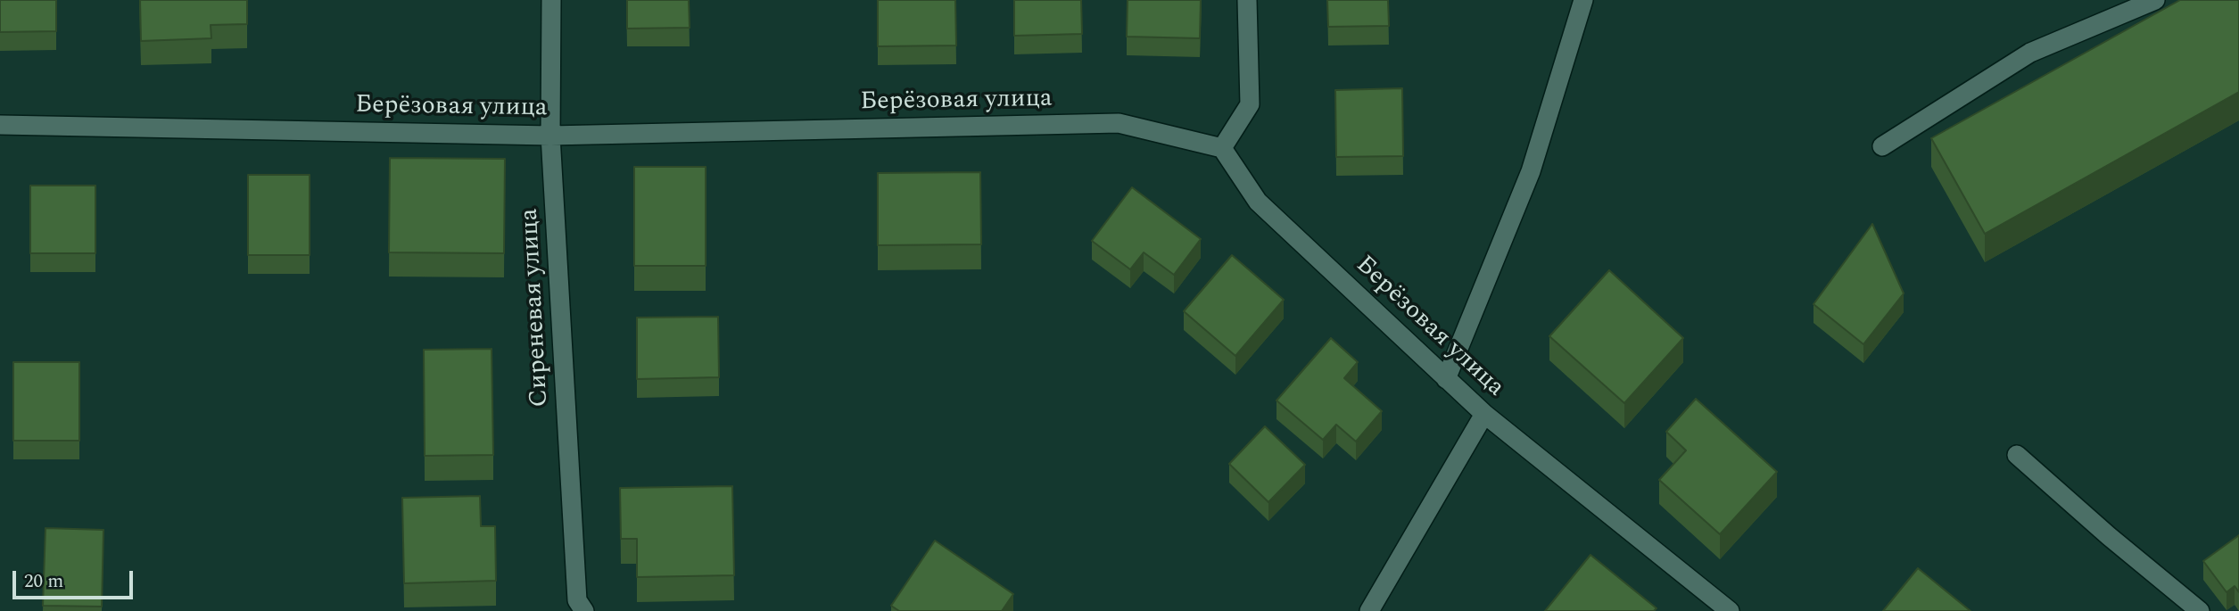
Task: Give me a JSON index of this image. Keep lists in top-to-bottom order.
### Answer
{
  "streets": {
    "street": ["Берёзовая улица", "Сиреневая улица"]
  },
  "crossings": [
    ["Берёзовая улица", "Сиреневая улица"]
  ],
  "scale_bar": "20 m"
}
